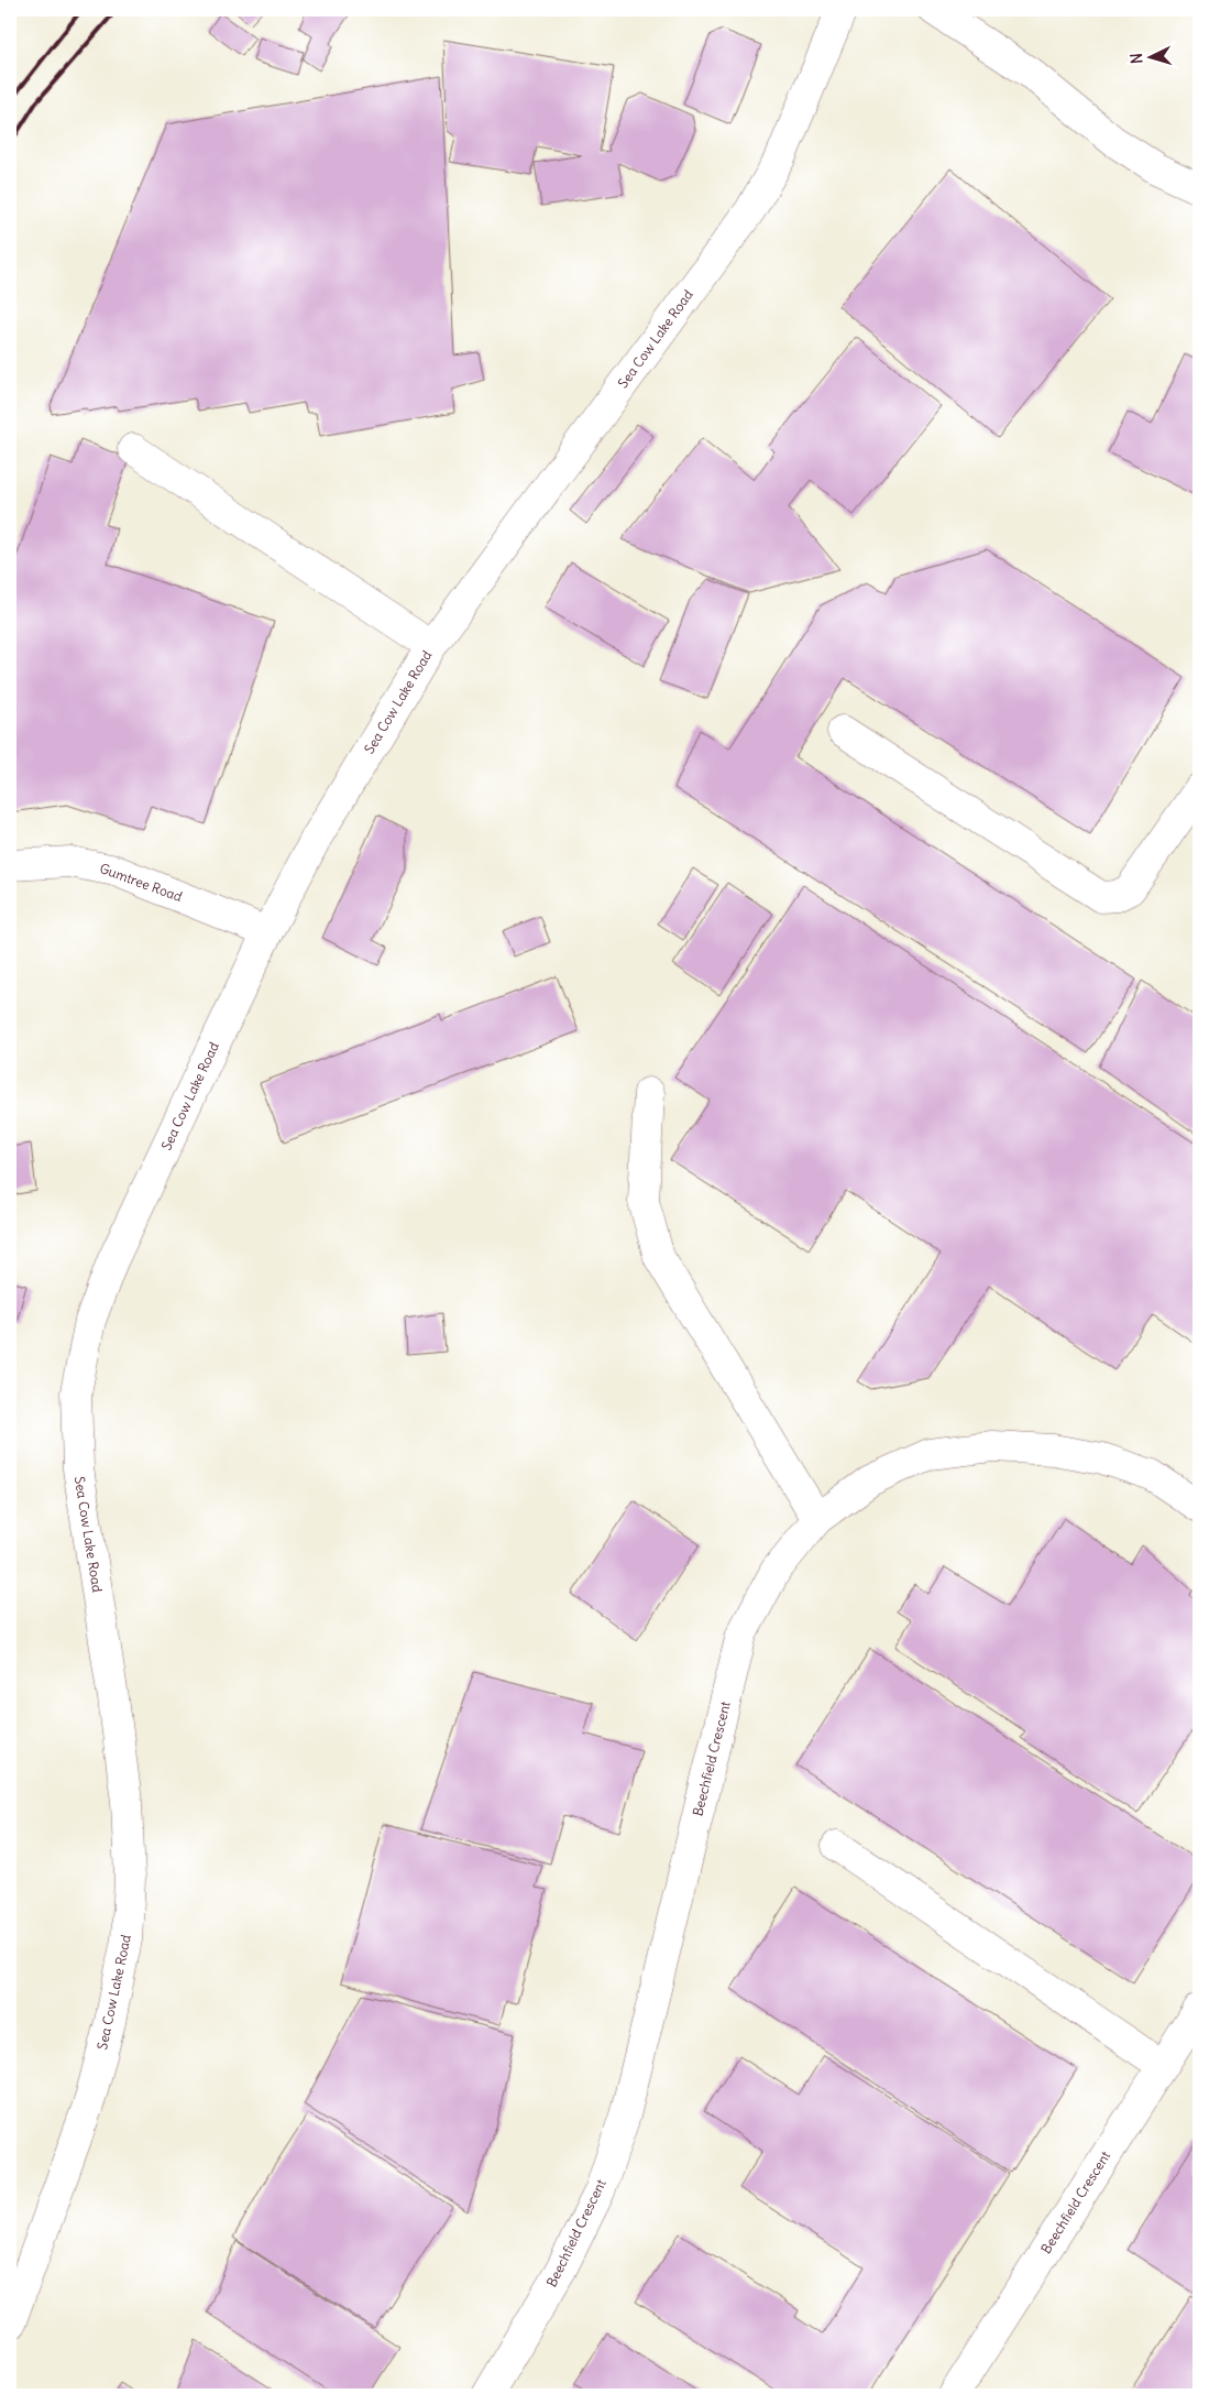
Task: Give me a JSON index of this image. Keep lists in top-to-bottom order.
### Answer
{
  "streets": {
    "street": ["Sea Cow Lake Road", "Gumtree Road", "Beechfield Crescent"]
  },
  "crossings": [
    ["Sea Cow Lake Road", "Gumtree Road"]
  ],
  "north": "left"
}
